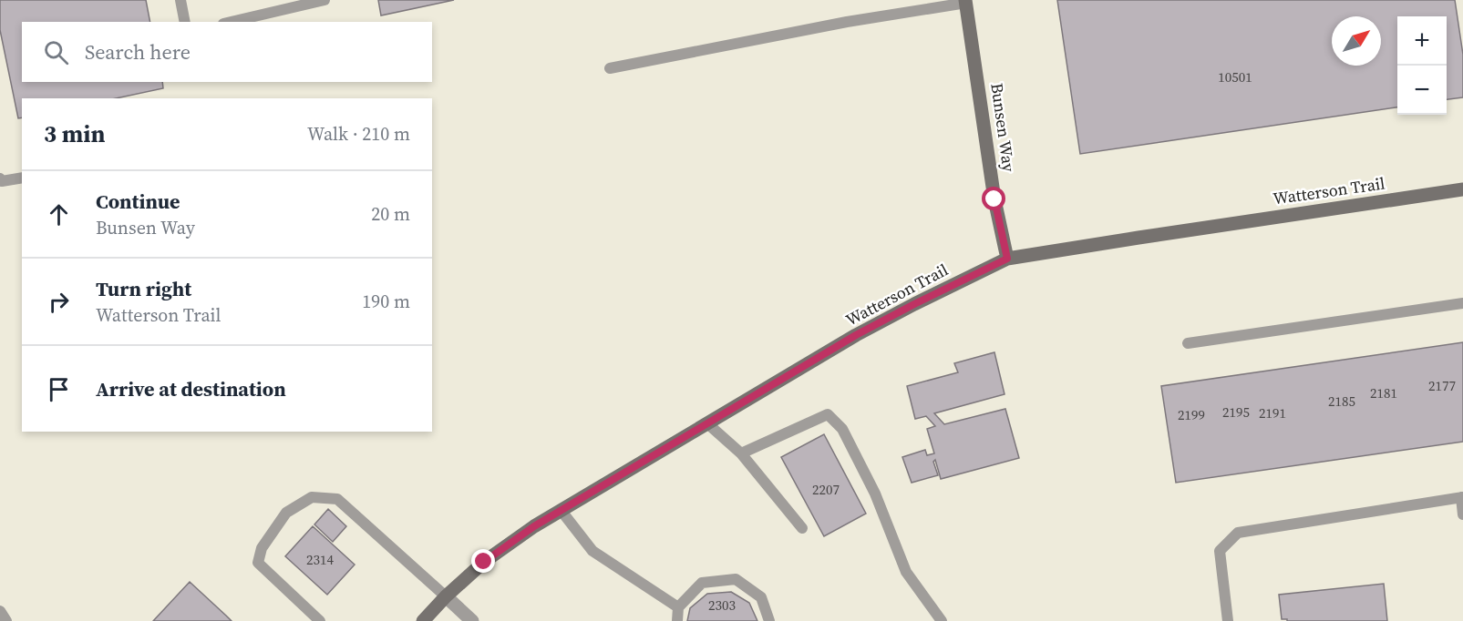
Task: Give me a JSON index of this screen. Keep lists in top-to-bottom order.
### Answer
{
  "streets": {
    "main road": ["Bunsen Way", "Watterson Trail"]
  },
  "crossings": [
    ["Bunsen Way", "Watterson Trail"]
  ],
  "house_numbers": [
    "10501",
    "2177",
    "2181",
    "2185",
    "2195",
    "2191",
    "2199",
    "2207",
    "2314",
    "2303"
  ],
  "north": "top right",
  "page": {
    "map_buttons": ["+", "−"],
    "search": "Search here",
    "heading": ["3 min", "Walk · 210 m"],
    "list": [
      ["Continue", "Bunsen Way", "20 m"],
      ["Turn right", "Watterson Trail", "190 m"],
      "Arrive at destination"
    ]
  }
}
